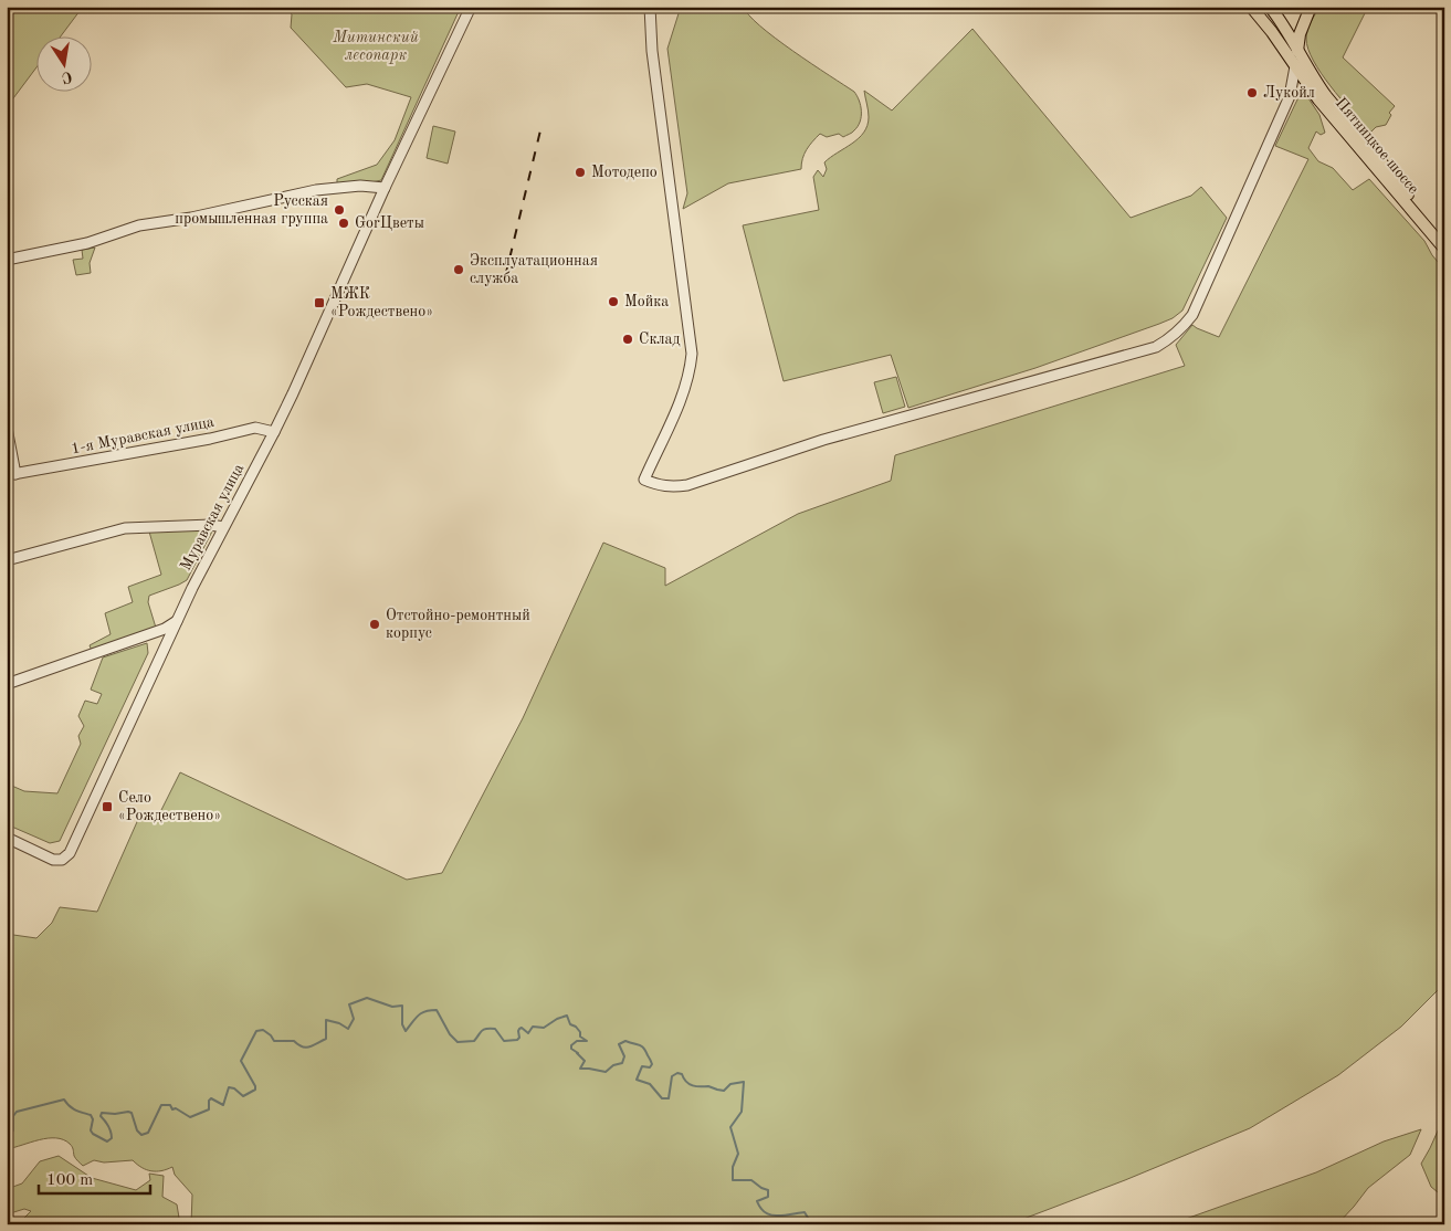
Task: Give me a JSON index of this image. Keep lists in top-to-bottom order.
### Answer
{
  "streets": {
    "main road": ["Пятницкое шоссе"],
    "street": ["1-я Муравская улица", "Муравская улица"]
  },
  "crossings": [
    ["1-я Муравская улица", "Муравская улица"]
  ],
  "parks": ["Митинский лесопарк"],
  "places": {
    "other": [
      "Лукойл",
      "Мотодепо",
      "Русская промышленная группа",
      "GorЦветы",
      "Эксплуатационная служба",
      "Мойка",
      "Склад",
      "Отстойно-ремонтный корпус"
    ],
    "transit": ["МЖК «Рождествено»", "Село «Рождествено»"]
  },
  "scale_bar": "100 m",
  "north": "bottom"
}
